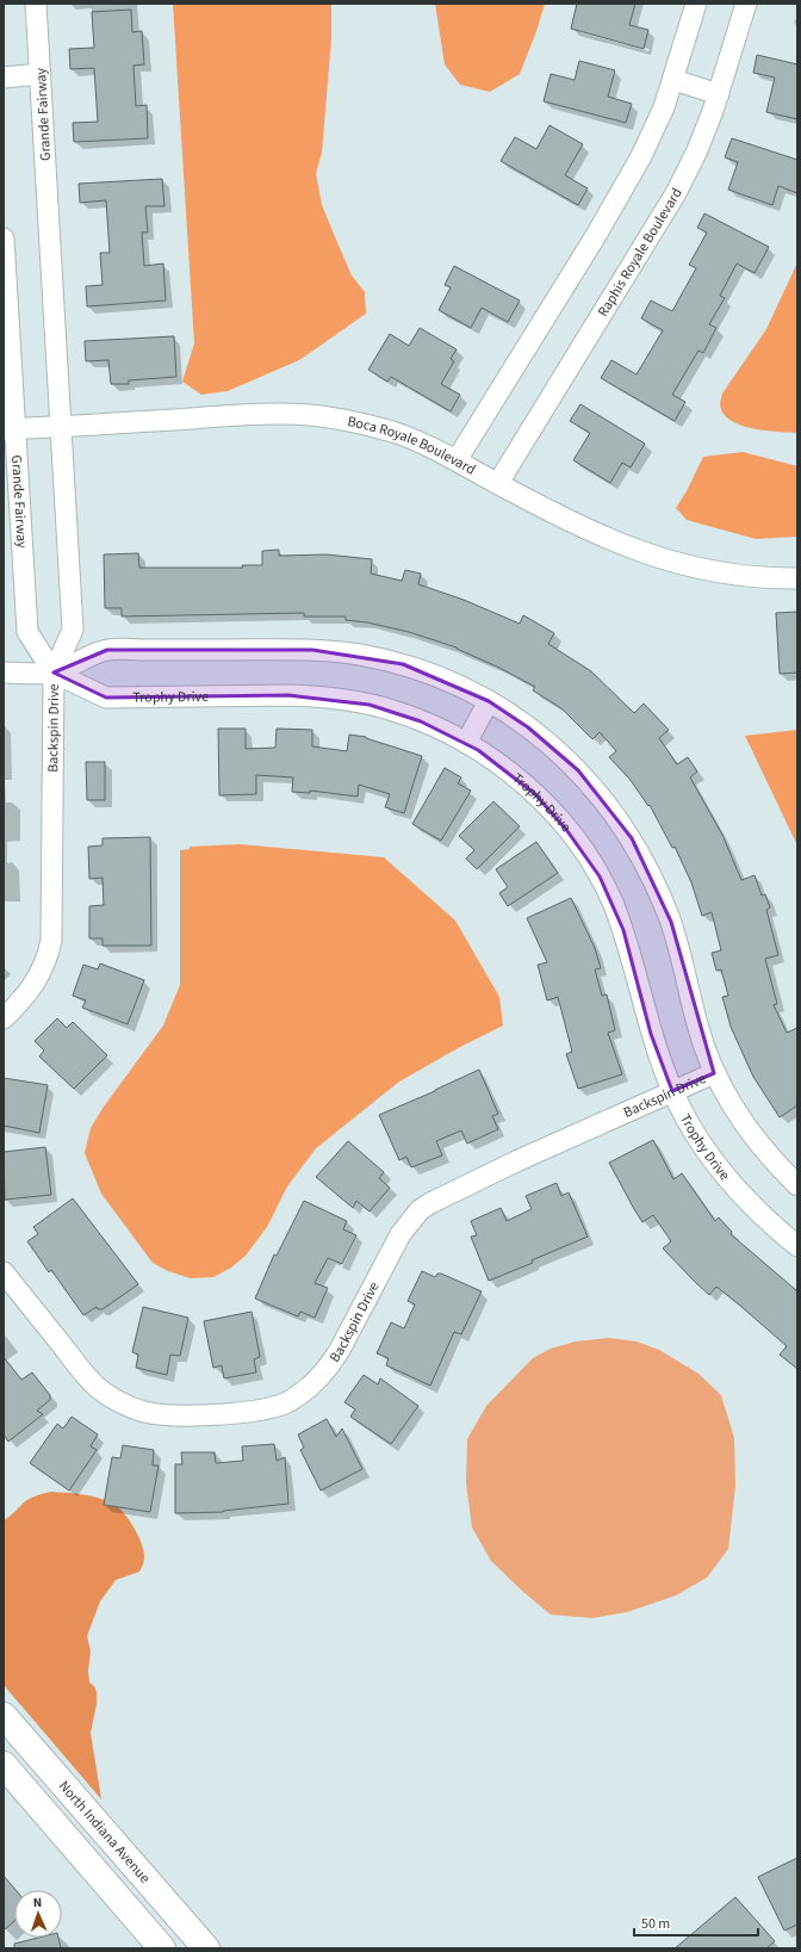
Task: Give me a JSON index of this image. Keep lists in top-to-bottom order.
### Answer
{
  "streets": {
    "main road": ["North Indiana Avenue"],
    "street": [
      "Grande Fairway",
      "Raphis Royale Boulevard",
      "Boca Royale Boulevard",
      "Trophy Drive",
      "Backspin Drive"
    ]
  },
  "crossings": [
    ["Grande Fairway", "Boca Royale Boulevard"],
    ["Grande Fairway", "Trophy Drive"],
    ["Grande Fairway", "Backspin Drive"],
    ["Raphis Royale Boulevard", "Boca Royale Boulevard"],
    ["Boca Royale Boulevard", "Backspin Drive"],
    ["Trophy Drive", "Backspin Drive"]
  ],
  "scale_bar": "50 m",
  "north": "top"
}
